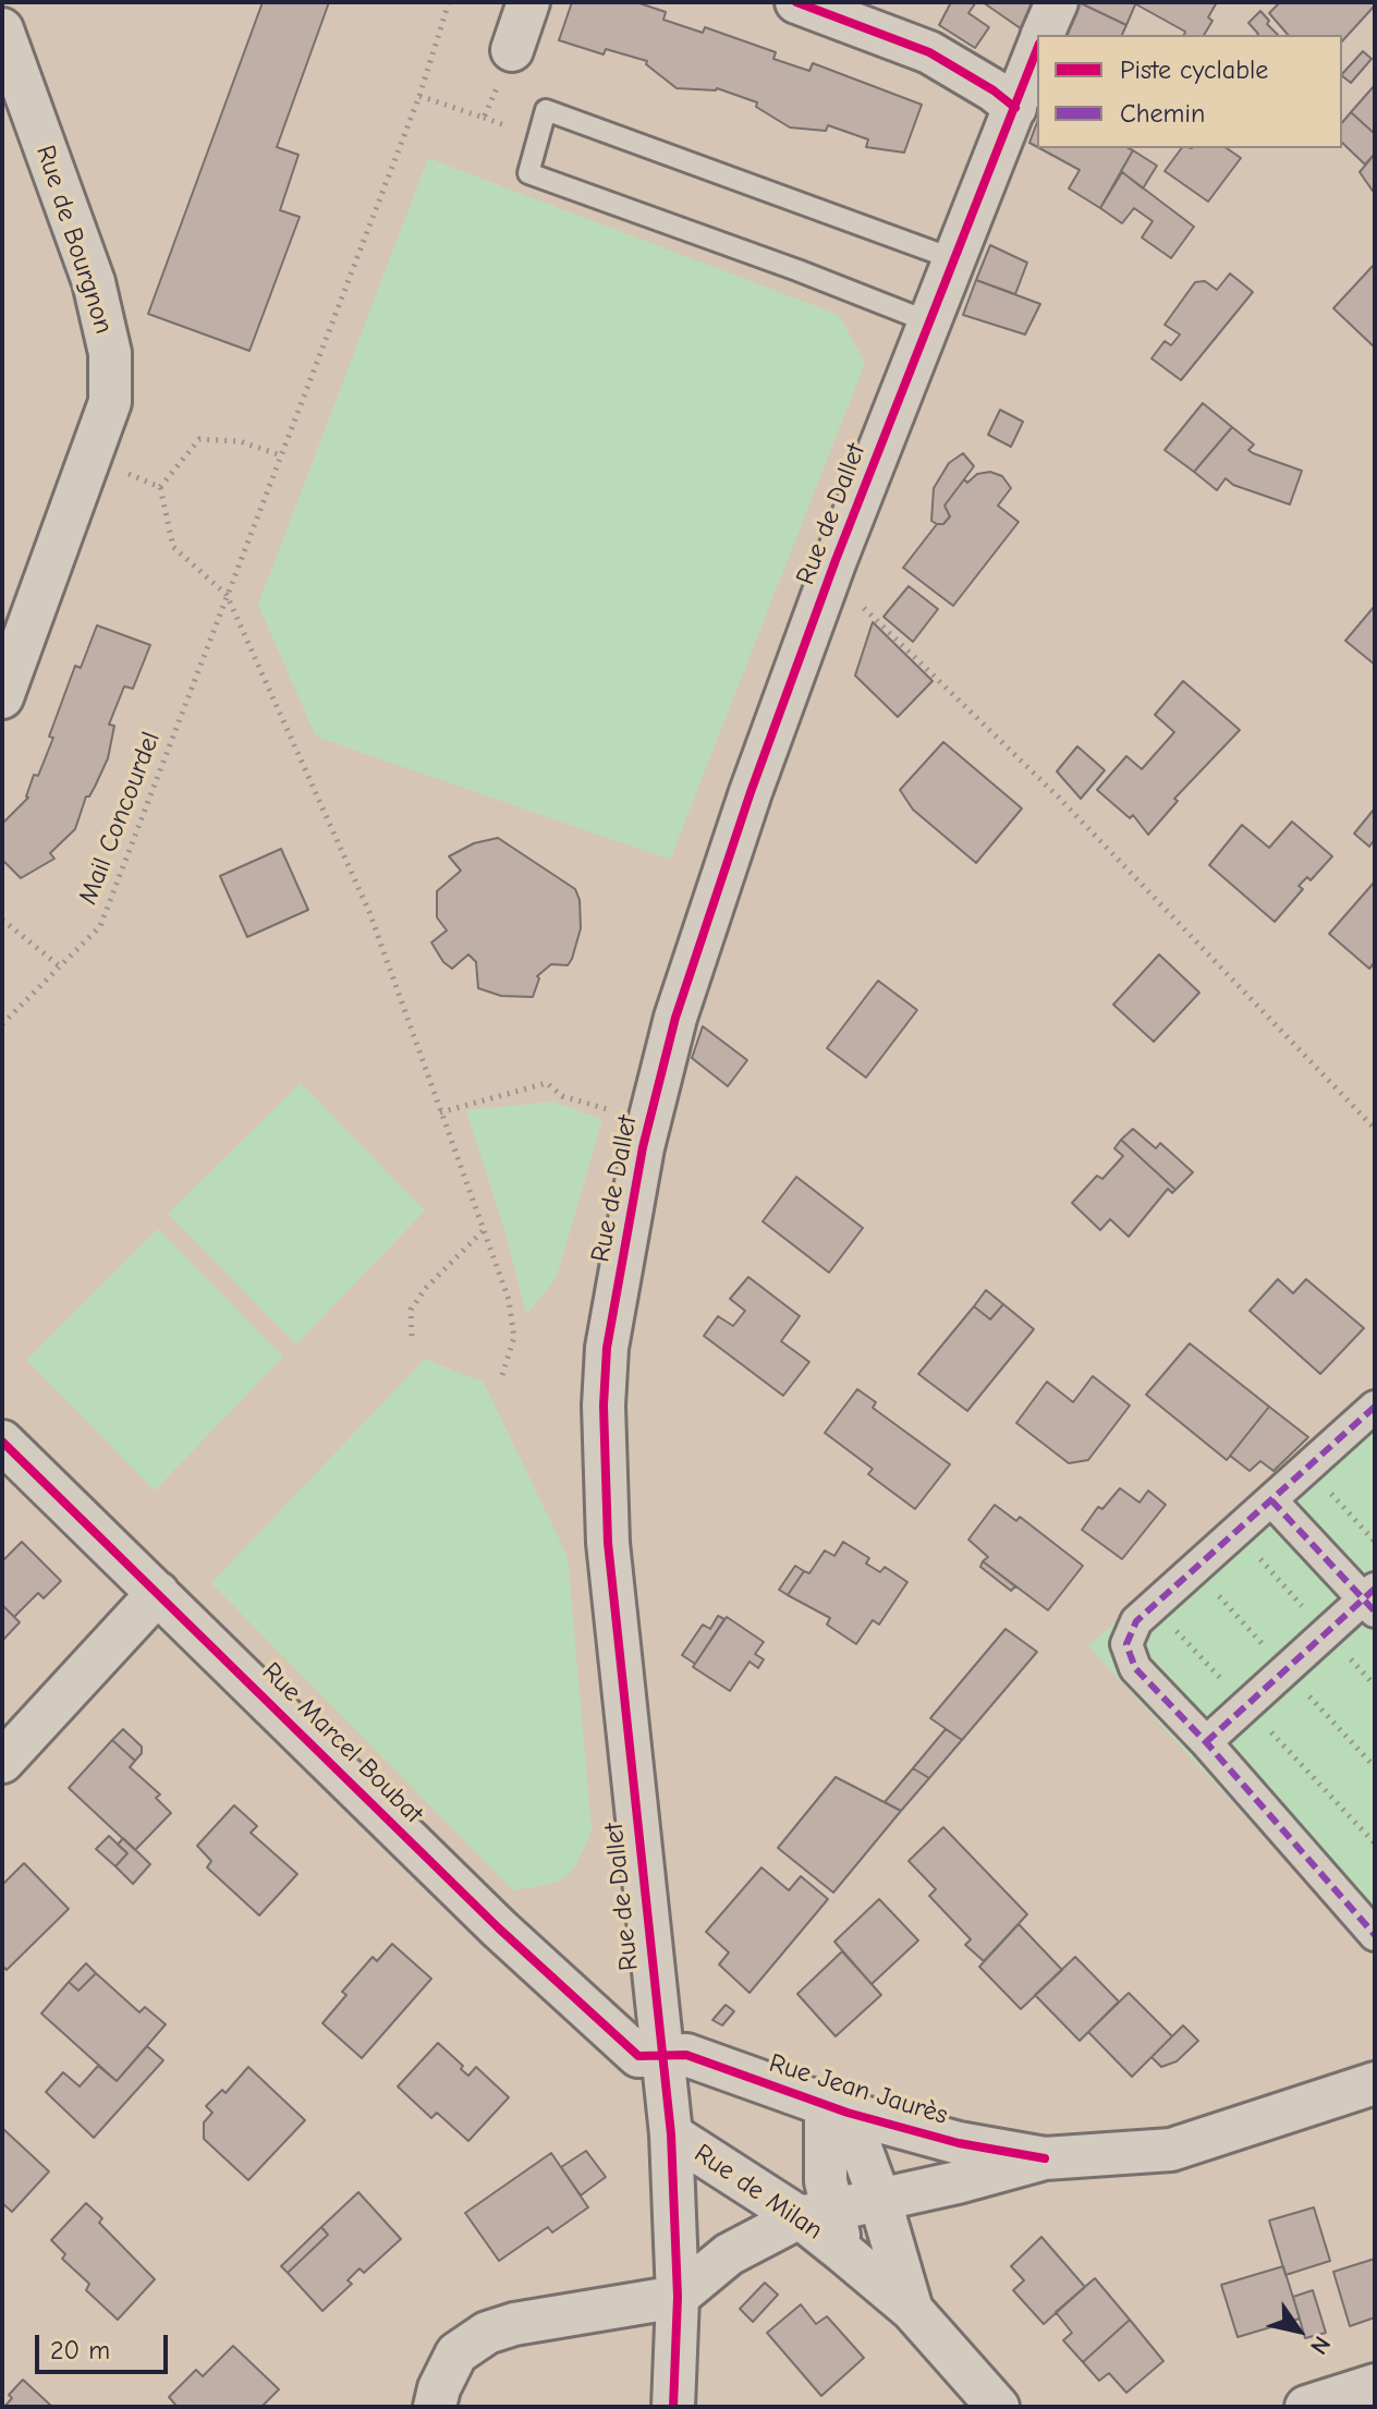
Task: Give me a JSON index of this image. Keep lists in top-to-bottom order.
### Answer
{
  "streets": {
    "street": [
      "Rue de Bourgnon",
      "Rue de Dallet",
      "Rue Marcel Boubat",
      "Rue Jean Jaurès",
      "Rue de Milan"
    ],
    "path": ["Mail Concourdel"]
  },
  "crossings": [
    ["Rue de Dallet", "Rue Marcel Boubat"],
    ["Rue de Dallet", "Rue Jean Jaurès"],
    ["Rue de Dallet", "Rue de Milan"],
    ["Rue Marcel Boubat", "Rue Jean Jaurès"],
    ["Rue Jean Jaurès", "Rue de Milan"]
  ],
  "legend": ["Piste cyclable", "Chemin"],
  "scale_bar": "20 m",
  "north": "bottom right"
}
